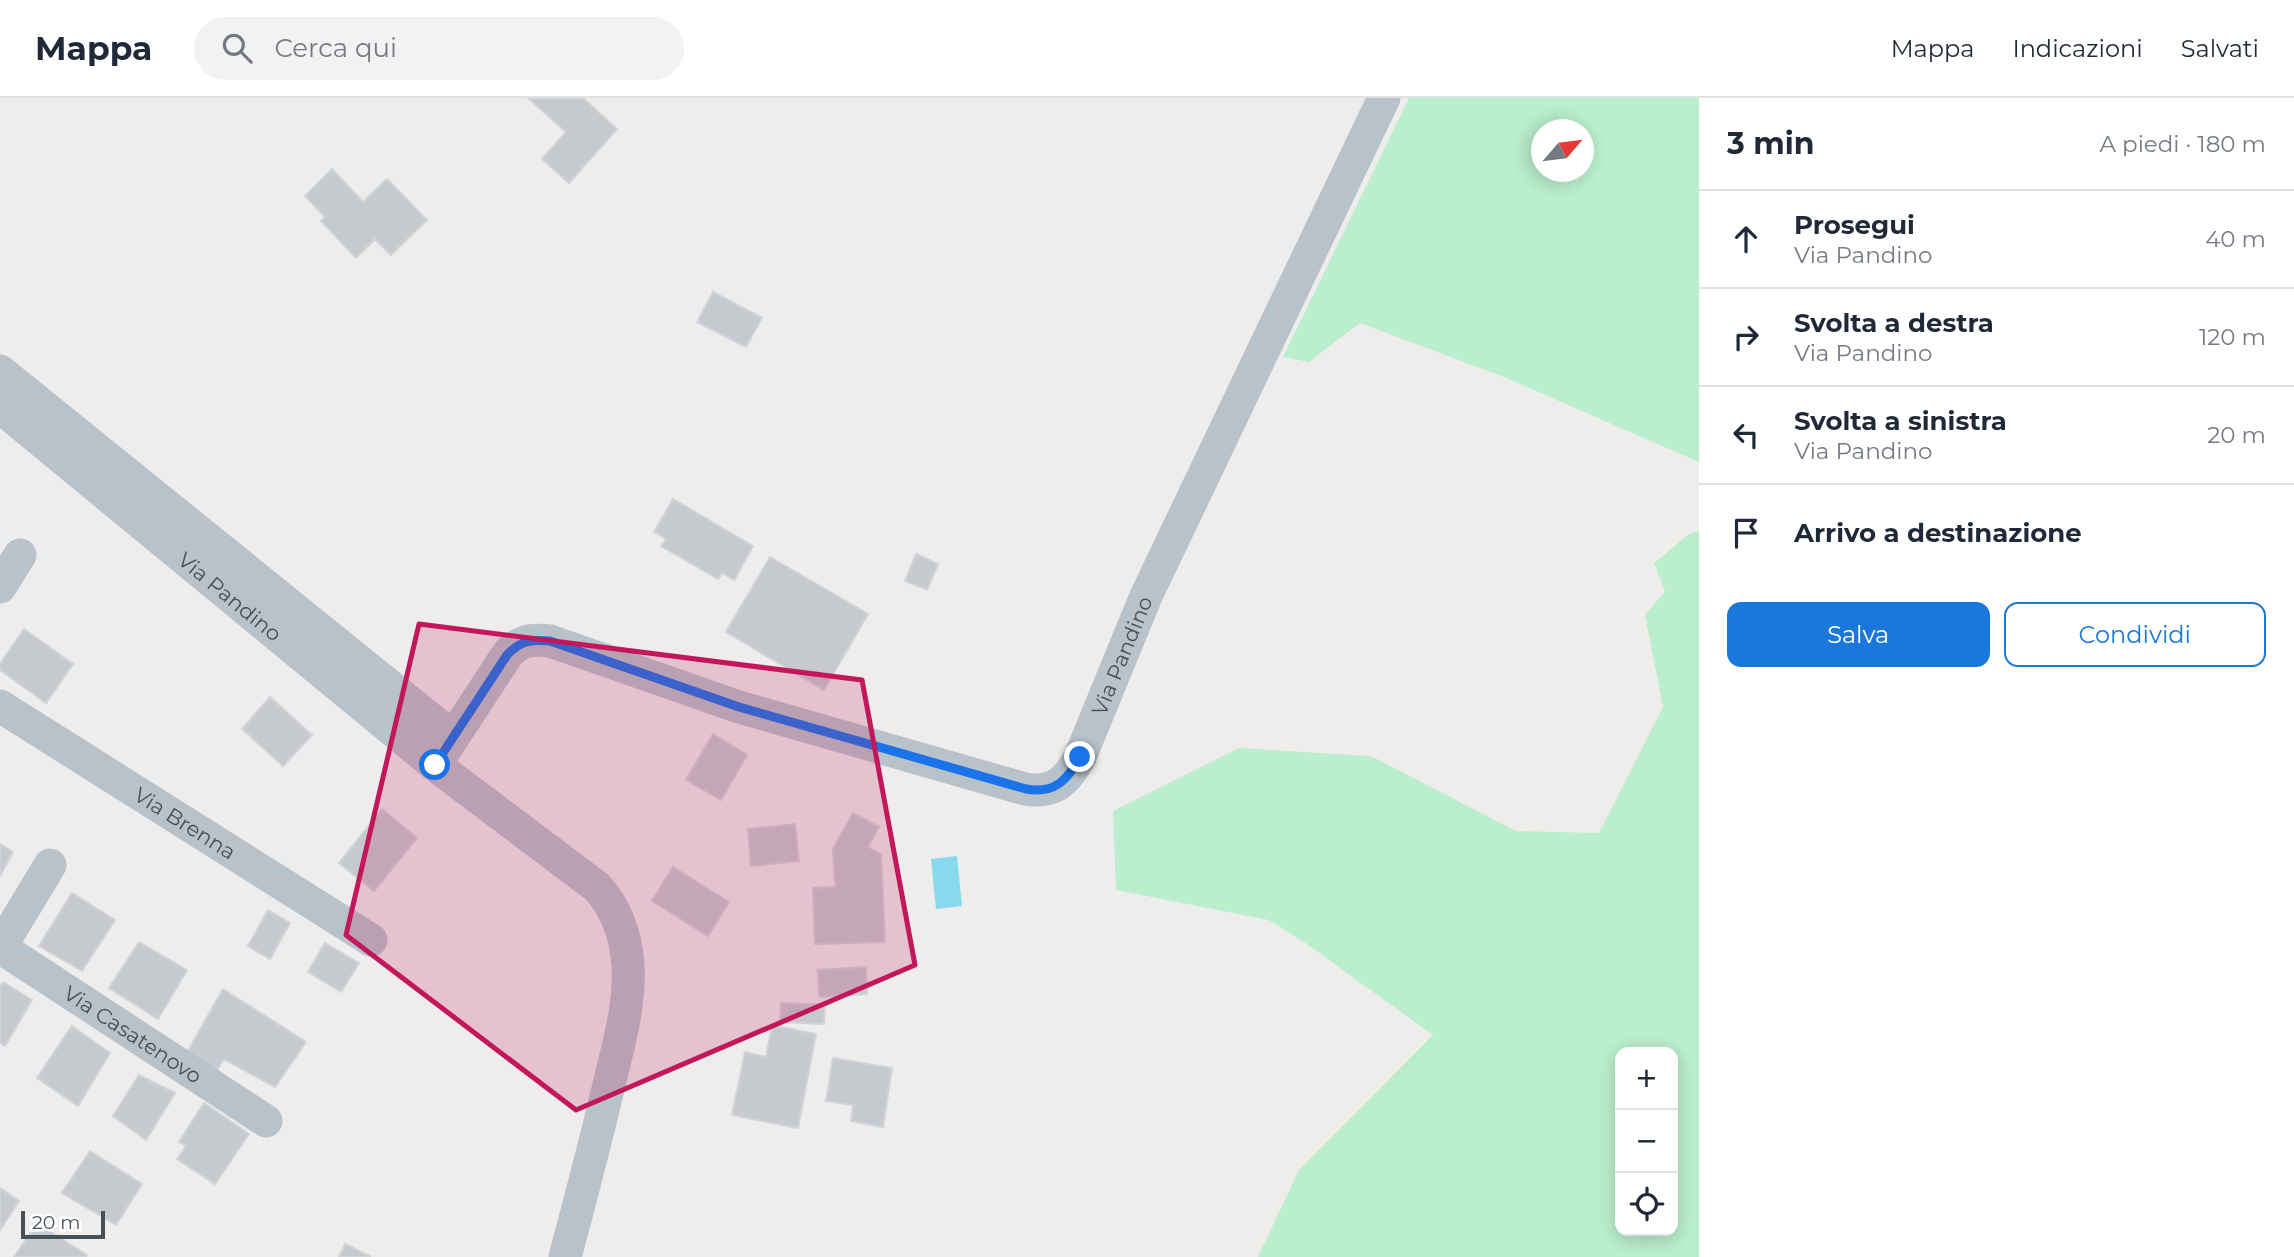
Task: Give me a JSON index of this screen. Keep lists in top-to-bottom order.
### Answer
{
  "streets": {
    "street": ["Via Pandino", "Via Brenna", "Via Casatenovo"]
  },
  "scale_bar": "20 m",
  "north": "top right",
  "page": {
    "header": "Mappa",
    "search": "Cerca qui",
    "nav": ["Mappa", "Indicazioni", "Salvati"],
    "heading": ["3 min", "A piedi · 180 m"],
    "list": [
      ["Prosegui", "Via Pandino", "40 m"],
      ["Svolta a destra", "Via Pandino", "120 m"],
      ["Svolta a sinistra", "Via Pandino", "20 m"],
      "Arrivo a destinazione"
    ],
    "buttons": ["Salva", "Condividi"],
    "map_buttons": ["+", "−"],
    "scale": "20 m"
  }
}
